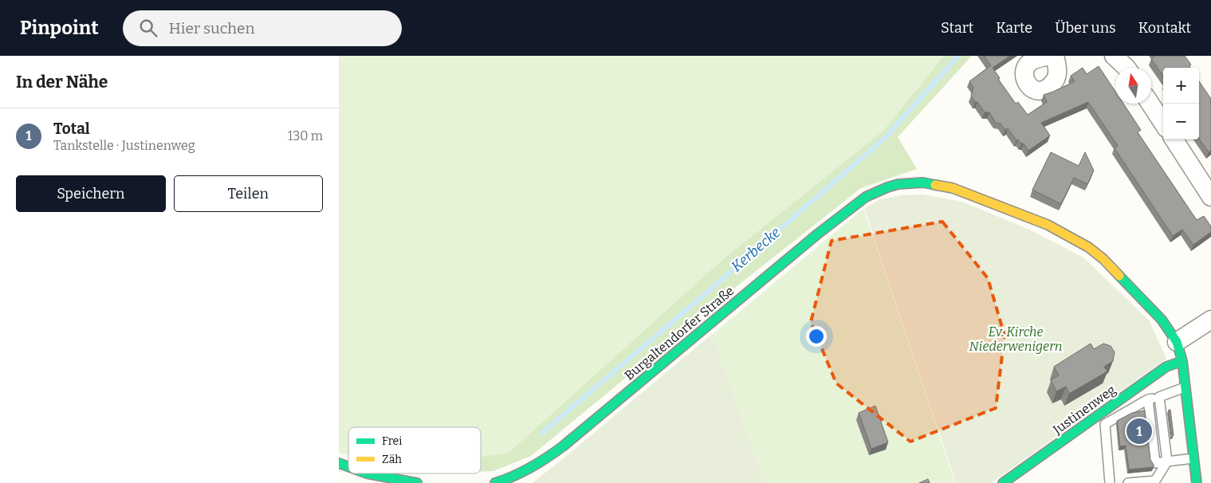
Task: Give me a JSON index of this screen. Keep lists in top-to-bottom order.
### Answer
{
  "streets": {
    "main road": ["Burgaltendorfer Straße", "Justinenweg"]
  },
  "crossings": [
    ["Burgaltendorfer Straße", "Justinenweg"]
  ],
  "water": ["Kerbecke"],
  "parks": ["Ev. Kirche Niederwenigern"],
  "legend": ["Frei", "Zäh"],
  "north": "top",
  "page": {
    "header": "Pinpoint",
    "search": "Hier suchen",
    "nav": [
      "Start",
      "Karte",
      "Über uns",
      "Kontakt"
    ],
    "heading": "In der Nähe",
    "map_buttons": ["+", "−"],
    "list": [
      {
        "mark": "1",
        "name": "Total",
        "note": "Tankstelle · Justinenweg",
        "value": "130 m"
      }
    ],
    "buttons": ["Speichern", "Teilen"],
    "pins": "1"
  }
}
